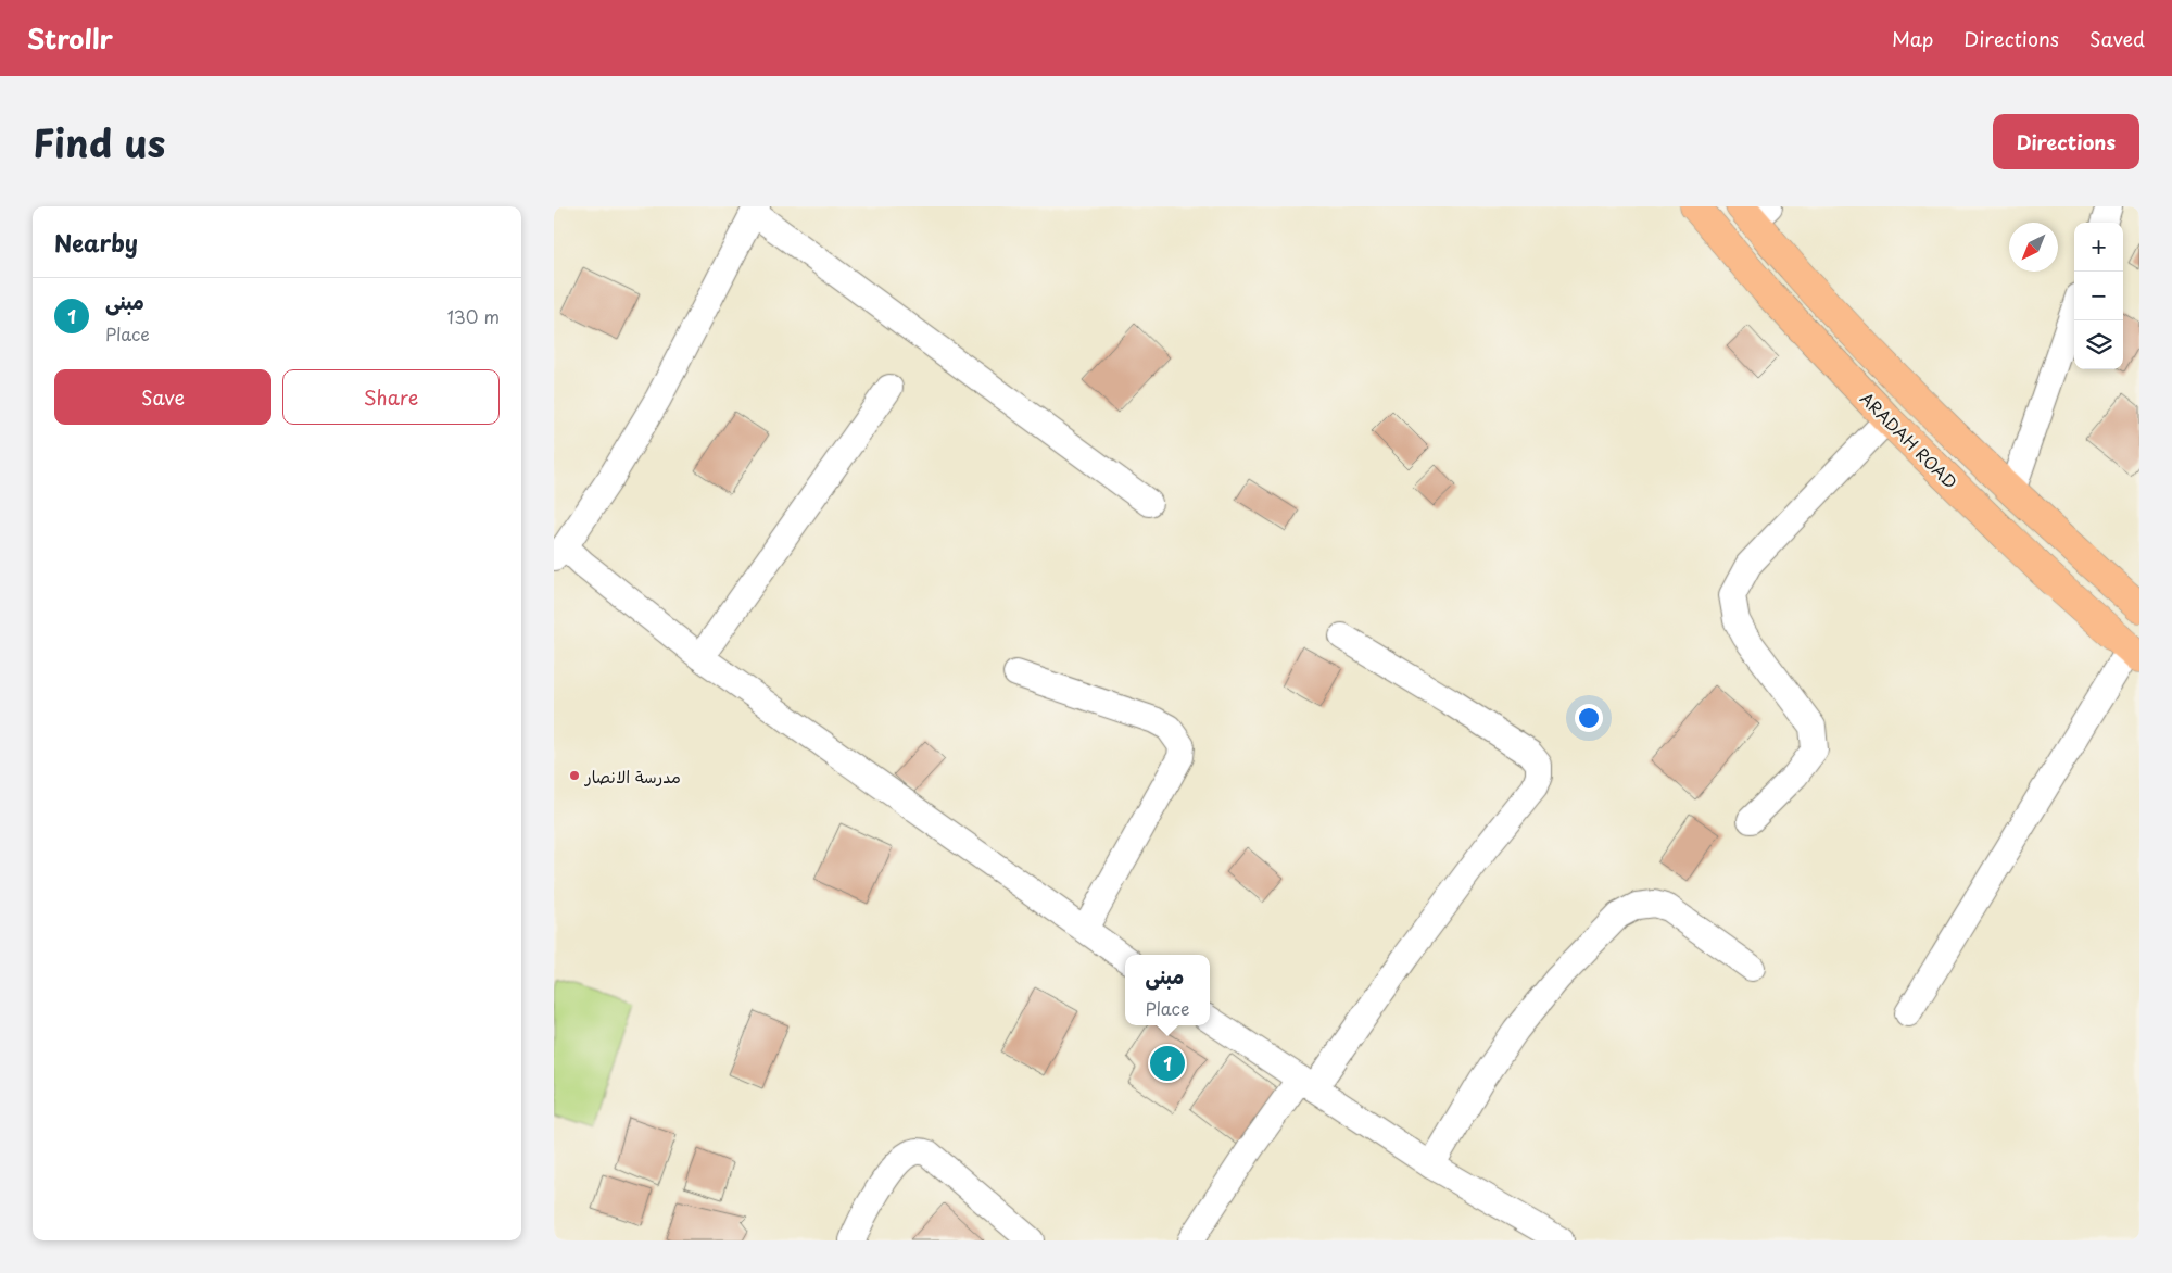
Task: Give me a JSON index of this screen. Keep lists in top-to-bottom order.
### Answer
{
  "streets": {
    "main road": ["ARADAH ROAD"]
  },
  "places": ["مدرسة الانصار"],
  "north": "bottom left",
  "page": {
    "header": "Strollr",
    "nav": ["Map", "Directions", "Saved"],
    "title": "Find us",
    "buttons": [
      "Directions",
      ["Save", "Share"]
    ],
    "heading": "Nearby",
    "map_buttons": ["+", "−"],
    "list": [
      {
        "mark": "1",
        "name": "مبنى",
        "note": "Place",
        "value": "130 m"
      }
    ],
    "popup": ["مبنى", "Place"],
    "pins": "1"
  }
}
